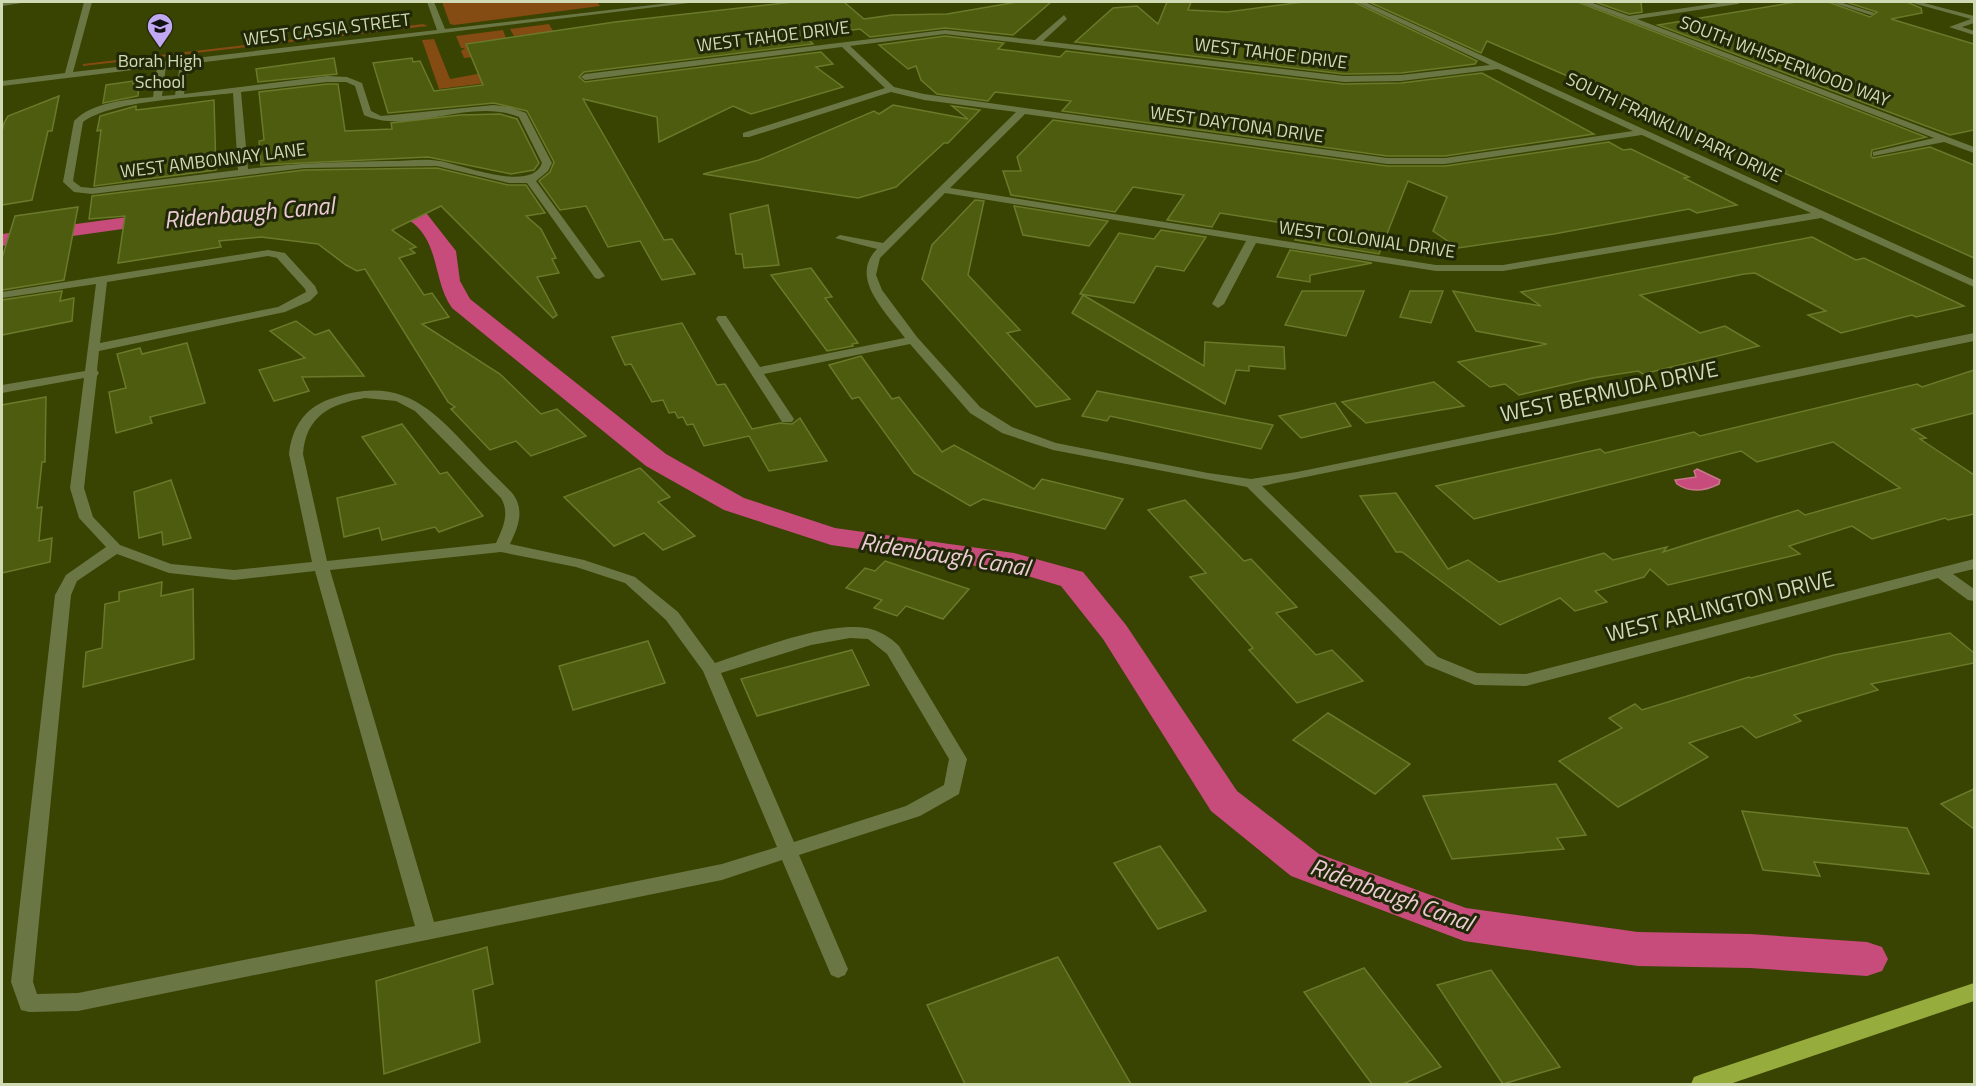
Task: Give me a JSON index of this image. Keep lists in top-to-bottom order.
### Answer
{
  "streets": {
    "street": [
      "WEST CASSIA STREET",
      "WEST TAHOE DRIVE",
      "SOUTH WHISPERWOOD WAY",
      "WEST DAYTONA DRIVE",
      "SOUTH FRANKLIN PARK DRIVE",
      "WEST AMBONNAY LANE",
      "WEST COLONIAL DRIVE",
      "WEST BERMUDA DRIVE",
      "WEST ARLINGTON DRIVE"
    ]
  },
  "crossings": [
    ["WEST TAHOE DRIVE", "WEST DAYTONA DRIVE"],
    ["WEST TAHOE DRIVE", "SOUTH FRANKLIN PARK DRIVE"],
    ["WEST DAYTONA DRIVE", "SOUTH FRANKLIN PARK DRIVE"],
    ["SOUTH FRANKLIN PARK DRIVE", "WEST COLONIAL DRIVE"],
    ["WEST BERMUDA DRIVE", "WEST ARLINGTON DRIVE"]
  ],
  "water": ["Ridenbaugh Canal"],
  "places": {
    "school or university": ["Borah High School"]
  }
}
